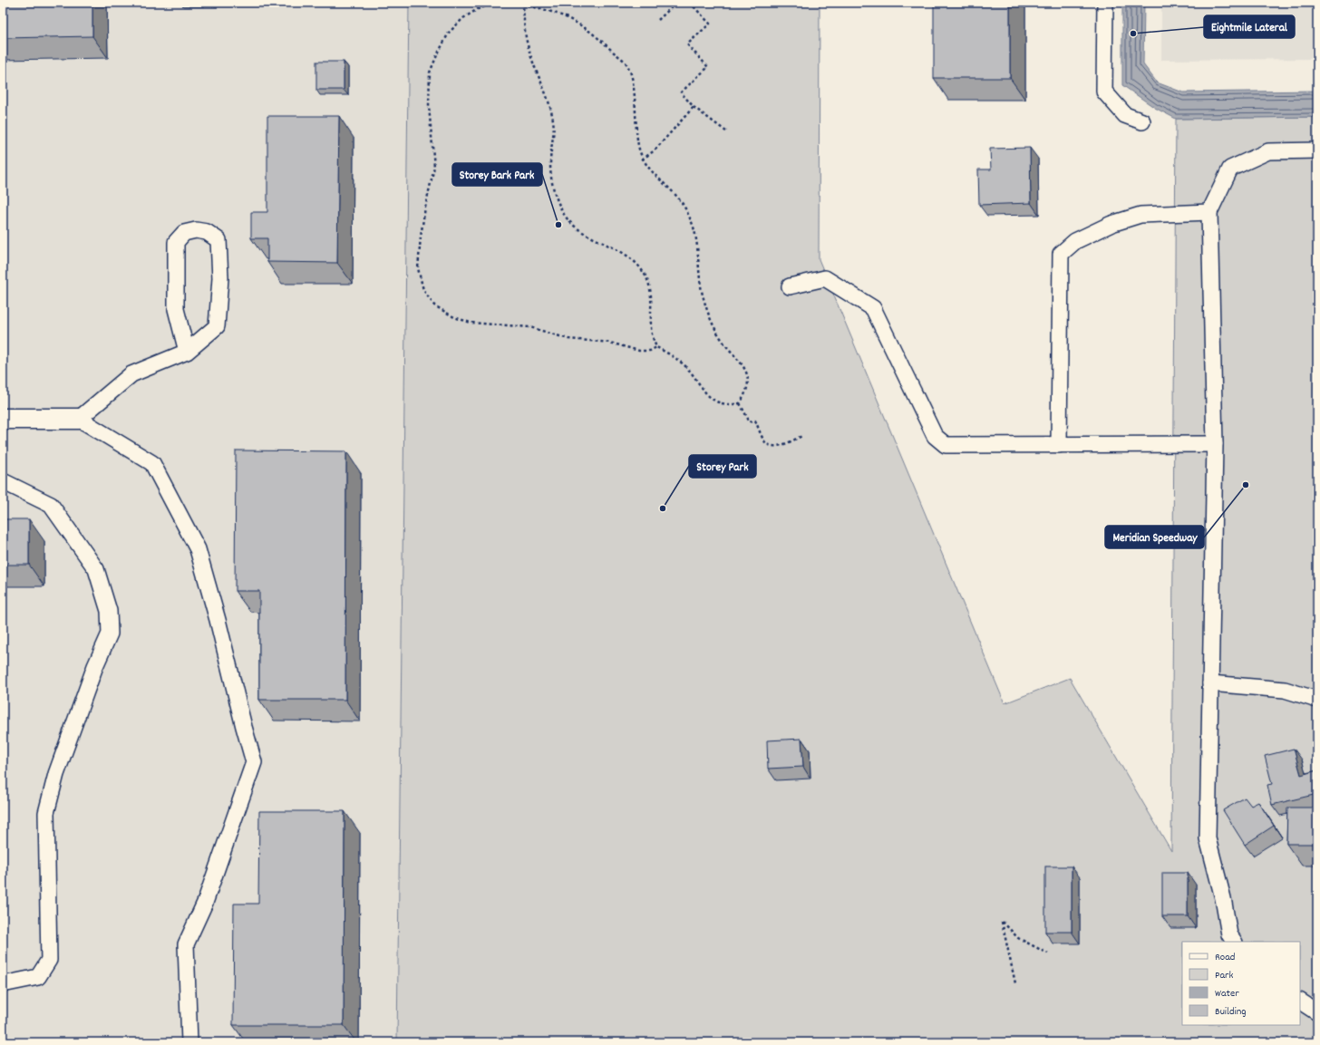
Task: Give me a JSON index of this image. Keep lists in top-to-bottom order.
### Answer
{
  "places": [
    "Eightmile Lateral",
    "Storey Bark Park",
    "Meridian Speedway",
    "Storey Park"
  ],
  "legend": [
    "Road",
    "Park",
    "Water",
    "Building"
  ]
}
